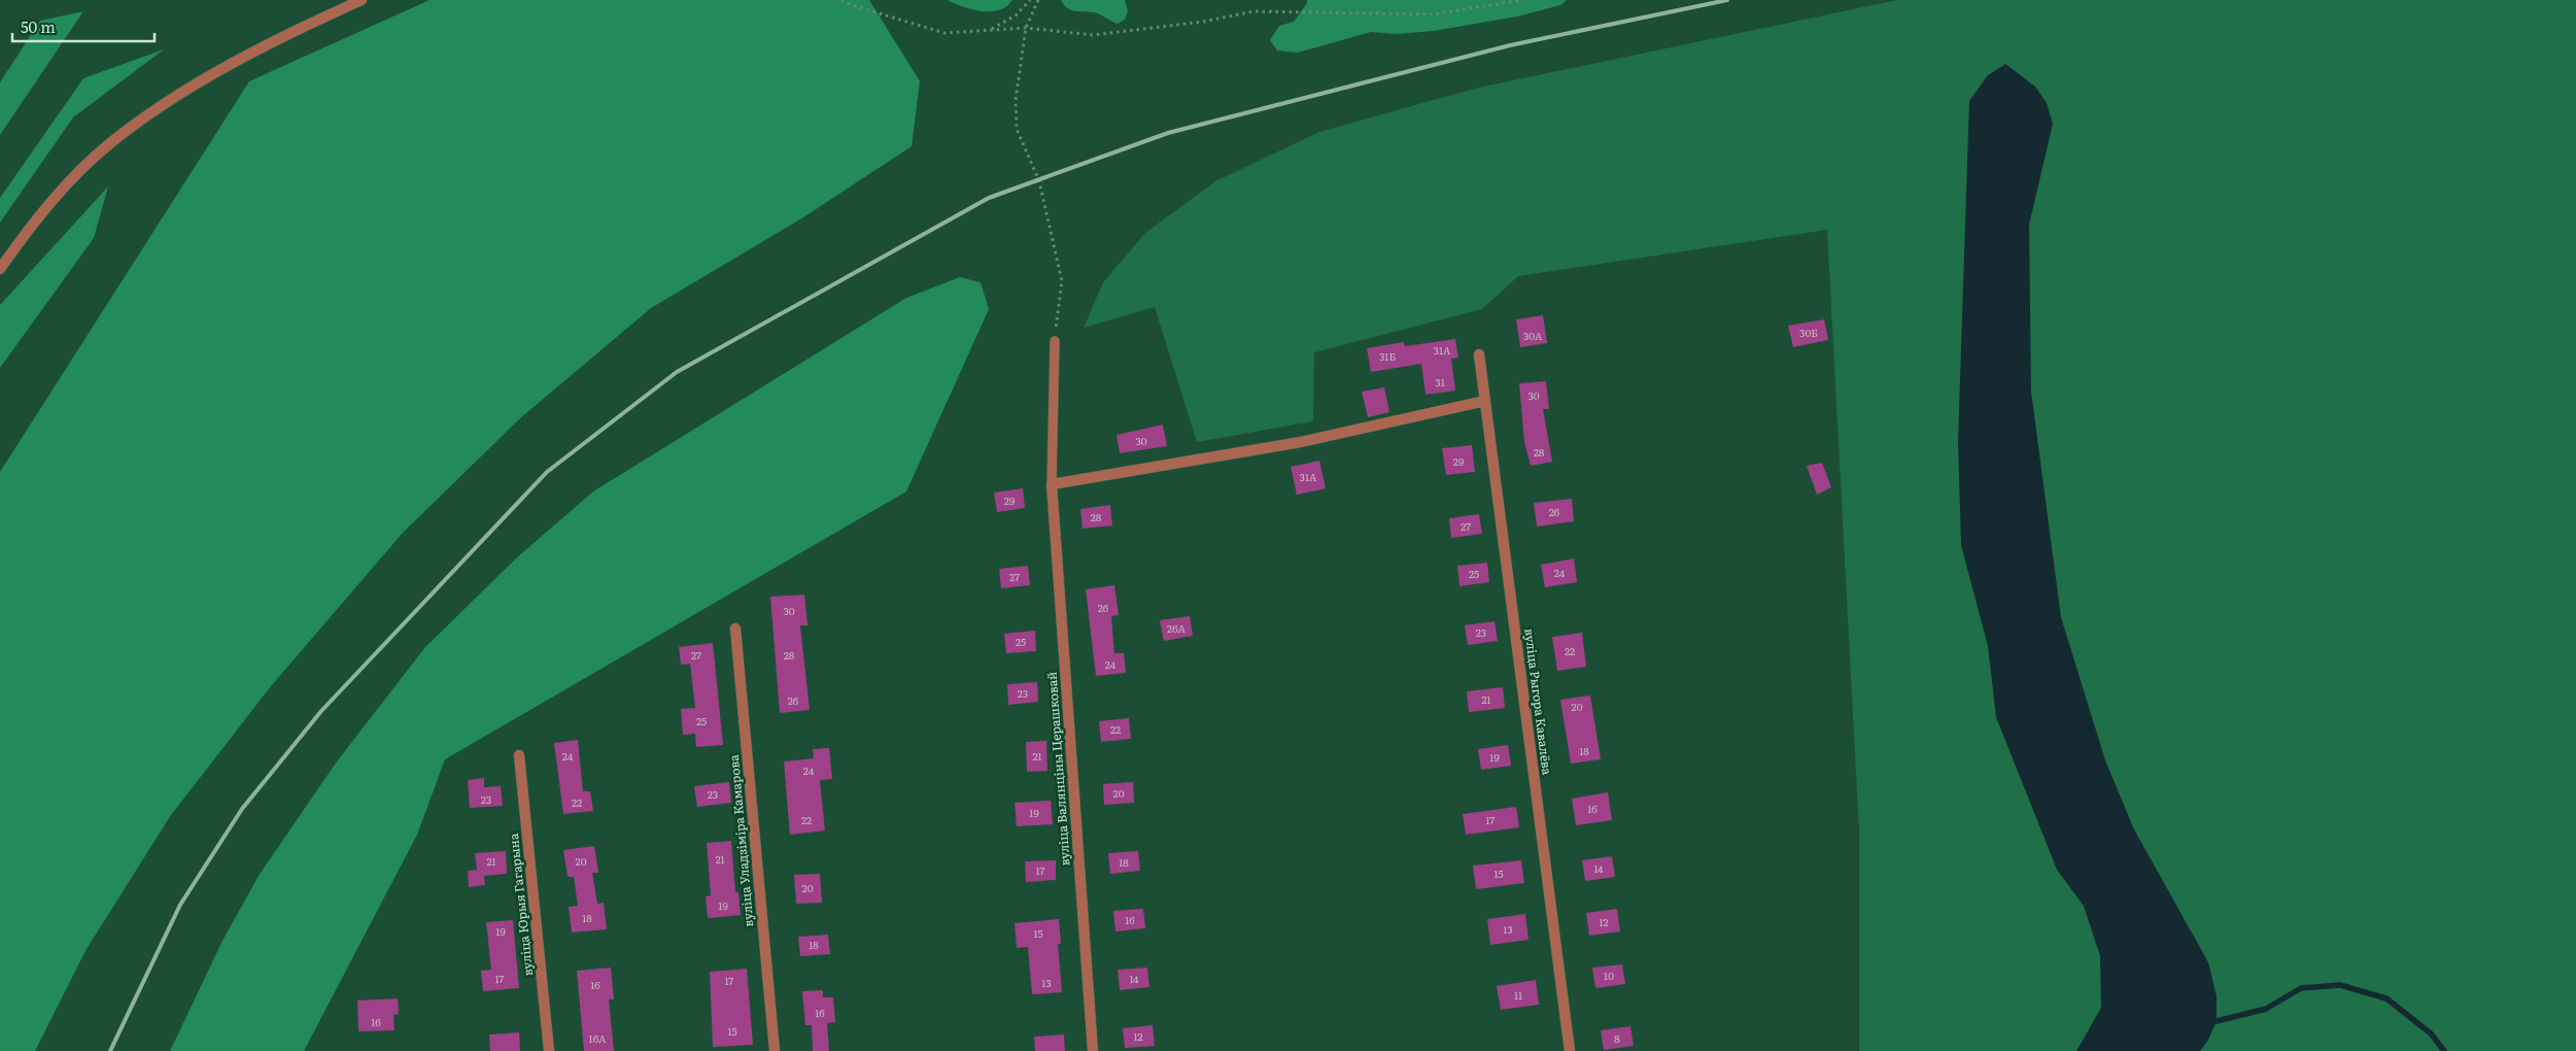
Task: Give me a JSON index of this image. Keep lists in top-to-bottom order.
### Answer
{
  "streets": {
    "street": [
      "вуліца Рыгора Кавалёва",
      "вуліца Валянціны Церашковай",
      "вуліца Уладзіміра Камарова",
      "вуліца Юрыя Гагарына"
    ]
  },
  "house_numbers": [
    "30Б",
    "30А",
    "31А",
    "31Б",
    "31",
    "30",
    "30",
    "28",
    "29",
    "31А",
    "29",
    "26",
    "28",
    "27",
    "24",
    "25",
    "27",
    "26",
    "30",
    "26А",
    "23",
    "25",
    "22",
    "27",
    "28",
    "24",
    "23",
    "21",
    "26",
    "20",
    "25",
    "22",
    "18",
    "24",
    "21",
    "19",
    "24",
    "20",
    "23",
    "23",
    "22",
    "16",
    "19",
    "22",
    "17",
    "21",
    "21",
    "20",
    "18",
    "14",
    "17",
    "15",
    "20",
    "19",
    "18",
    "16",
    "12",
    "13",
    "19",
    "15",
    "18",
    "10",
    "17",
    "14",
    "17",
    "13",
    "16",
    "11",
    "16",
    "16",
    "15",
    "12",
    "16А",
    "8"
  ],
  "scale_bar": "50 m"
}
